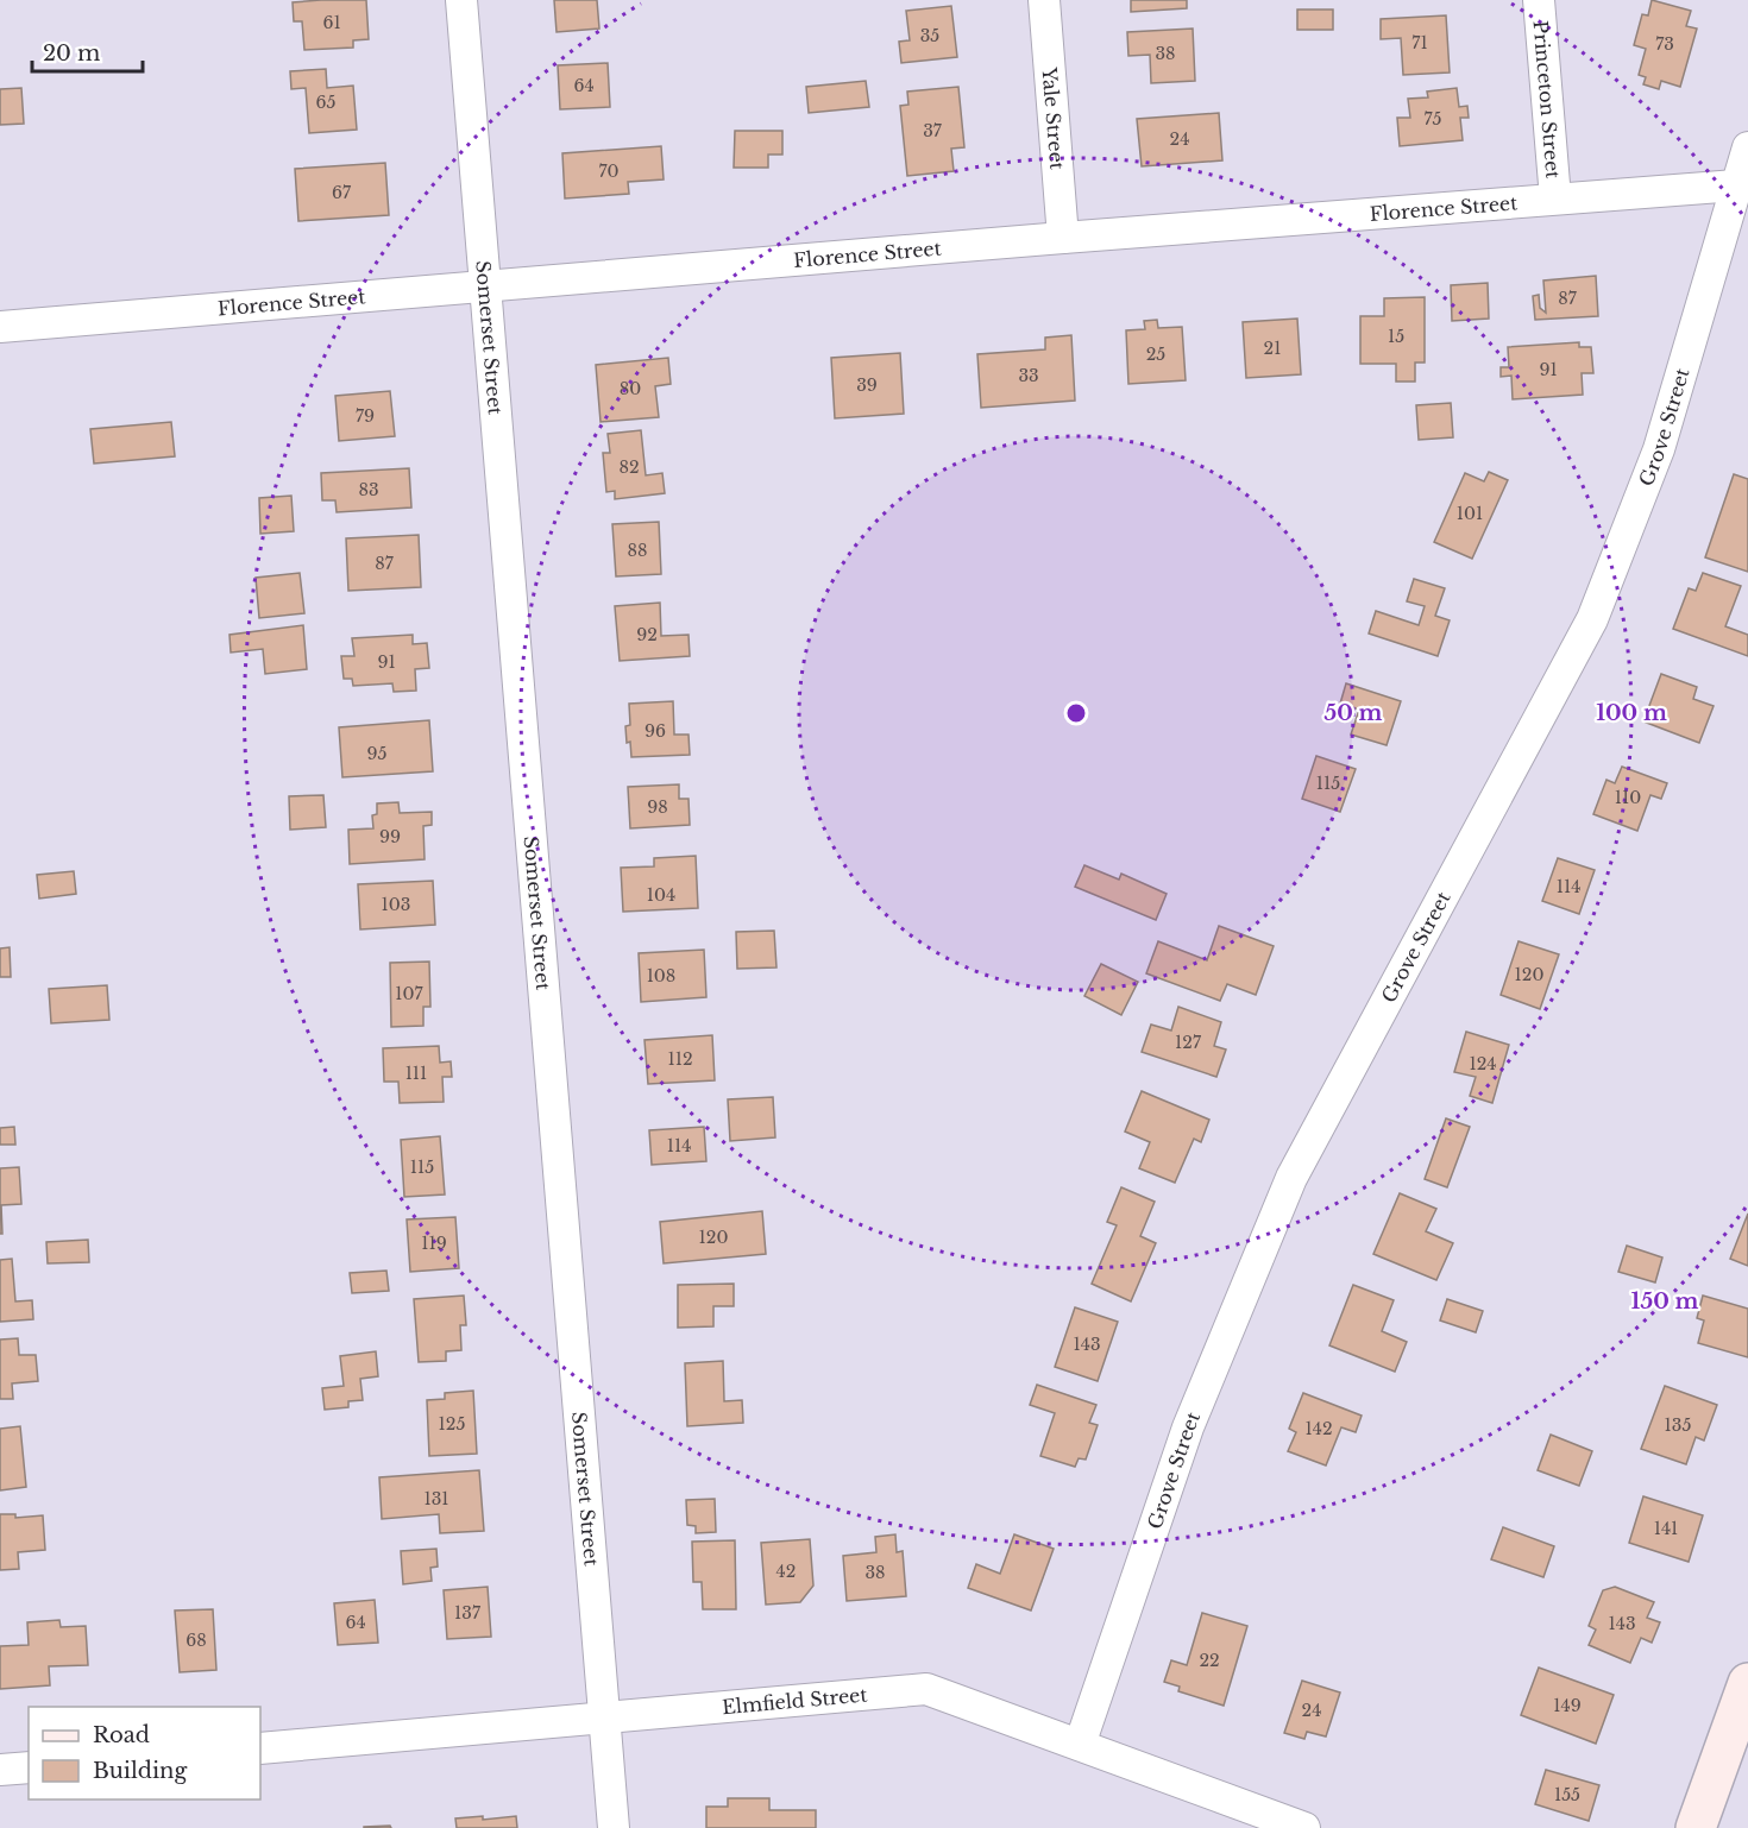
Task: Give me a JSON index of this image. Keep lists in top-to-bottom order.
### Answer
{
  "streets": {
    "street": [
      "Princeton Street",
      "Yale Street",
      "Florence Street",
      "Somerset Street",
      "Grove Street",
      "Elmfield Street"
    ]
  },
  "crossings": [
    ["Princeton Street", "Florence Street"],
    ["Yale Street", "Florence Street"],
    ["Florence Street", "Somerset Street"],
    ["Florence Street", "Grove Street"],
    ["Somerset Street", "Elmfield Street"],
    ["Grove Street", "Elmfield Street"]
  ],
  "house_numbers": [
    "61",
    "35",
    "71",
    "73",
    "38",
    "64",
    "65",
    "75",
    "37",
    "24",
    "70",
    "67",
    "87",
    "15",
    "21",
    "25",
    "91",
    "33",
    "39",
    "80",
    "79",
    "82",
    "83",
    "101",
    "88",
    "87",
    "92",
    "91",
    "96",
    "95",
    "115",
    "110",
    "98",
    "99",
    "114",
    "104",
    "103",
    "120",
    "108",
    "107",
    "127",
    "112",
    "124",
    "111",
    "114",
    "115",
    "120",
    "119",
    "143",
    "125",
    "135",
    "142",
    "131",
    "141",
    "42",
    "38",
    "137",
    "64",
    "143",
    "68",
    "22",
    "149",
    "24",
    "155"
  ],
  "legend": ["Road", "Building"],
  "scale_bar": "20 m",
  "rings": ["50 m", "100 m", "150 m"]
}
